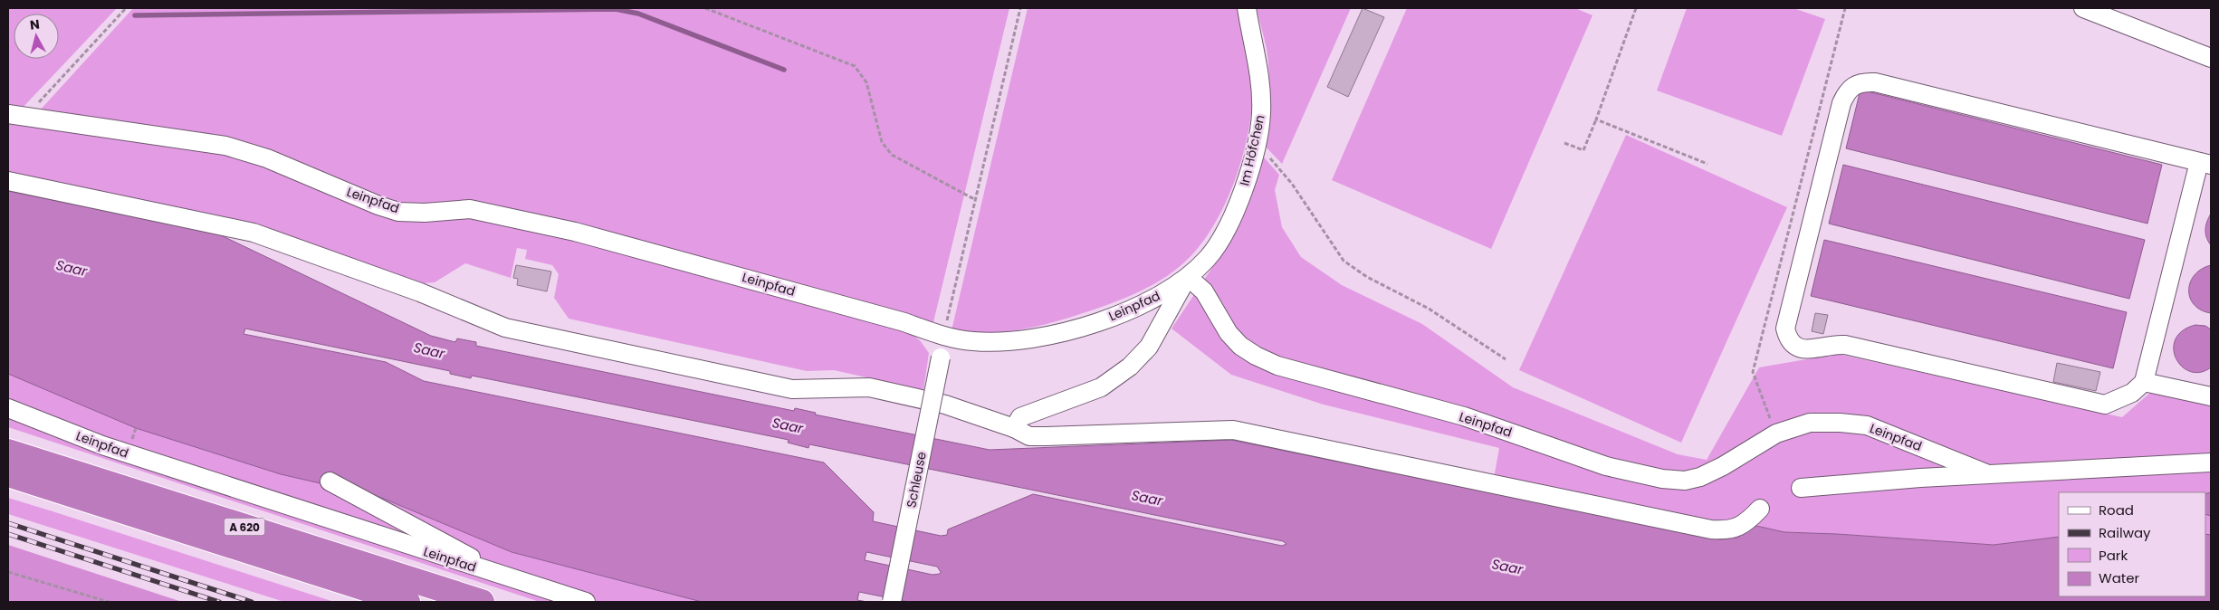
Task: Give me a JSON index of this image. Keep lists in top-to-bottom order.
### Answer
{
  "streets": {
    "highway": ["A 620"],
    "street": ["Im Höfchen", "Leinpfad", "Schleuse"]
  },
  "crossings": [
    ["Im Höfchen", "Leinpfad"],
    ["Leinpfad", "Schleuse"]
  ],
  "water": ["Saar"],
  "legend": [
    "Road",
    "Railway",
    "Park",
    "Water"
  ],
  "north": "top"
}
